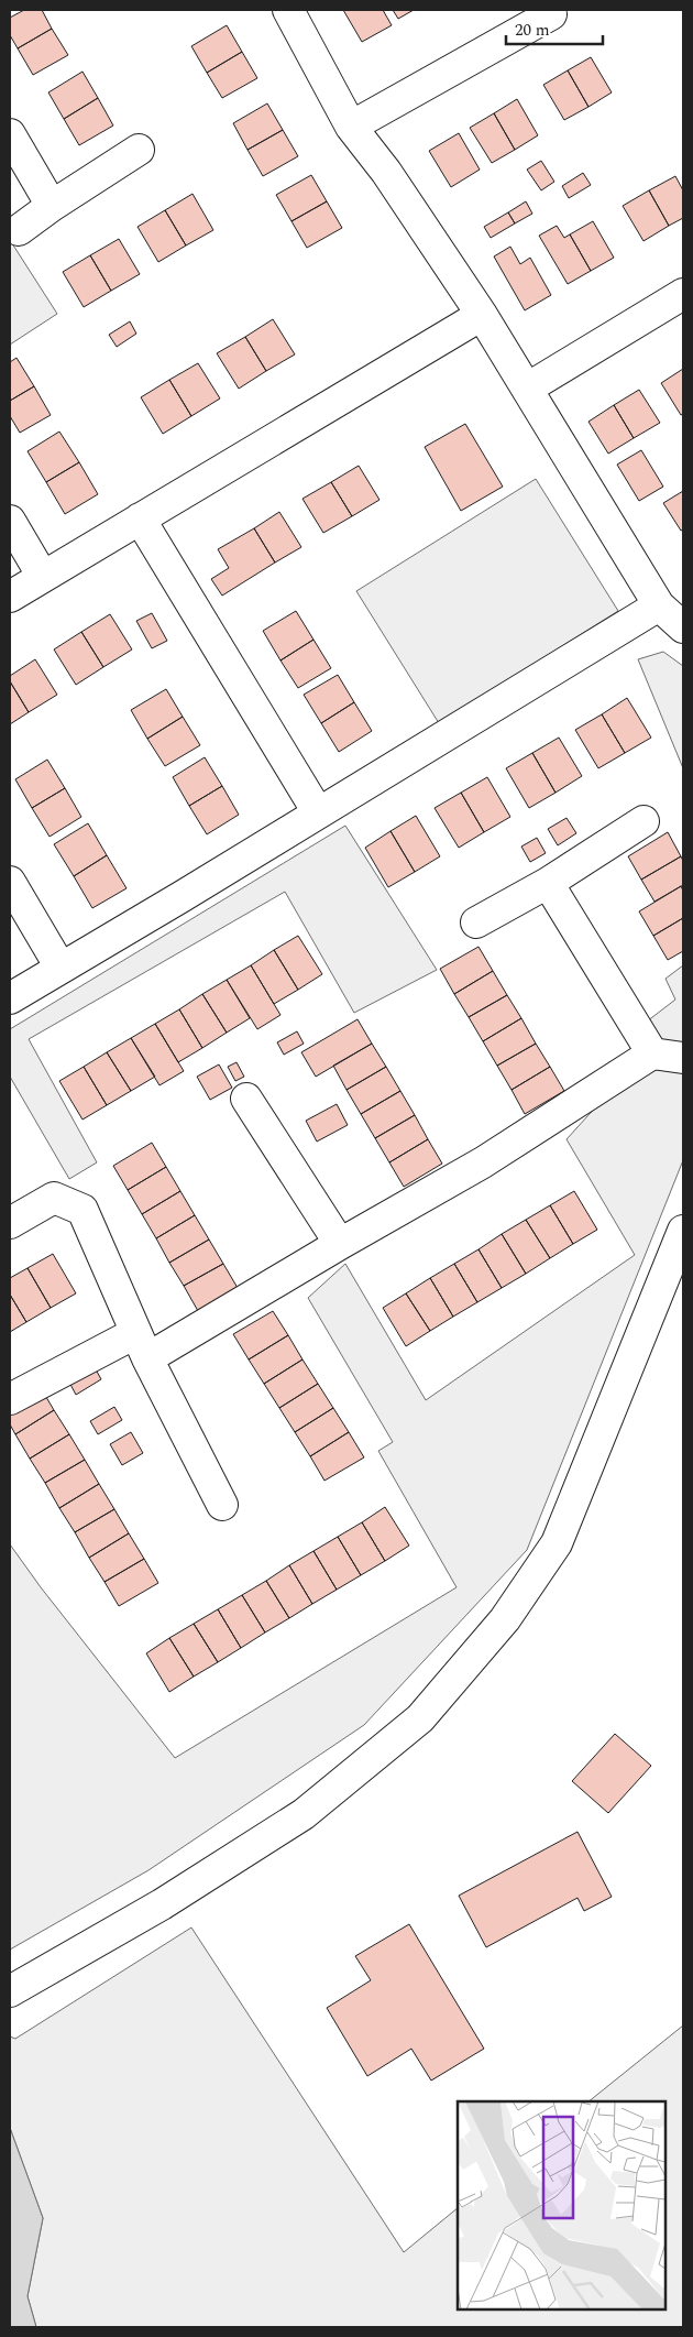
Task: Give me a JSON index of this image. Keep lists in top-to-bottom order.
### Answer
{
  "scale_bar": "20 m"
}
